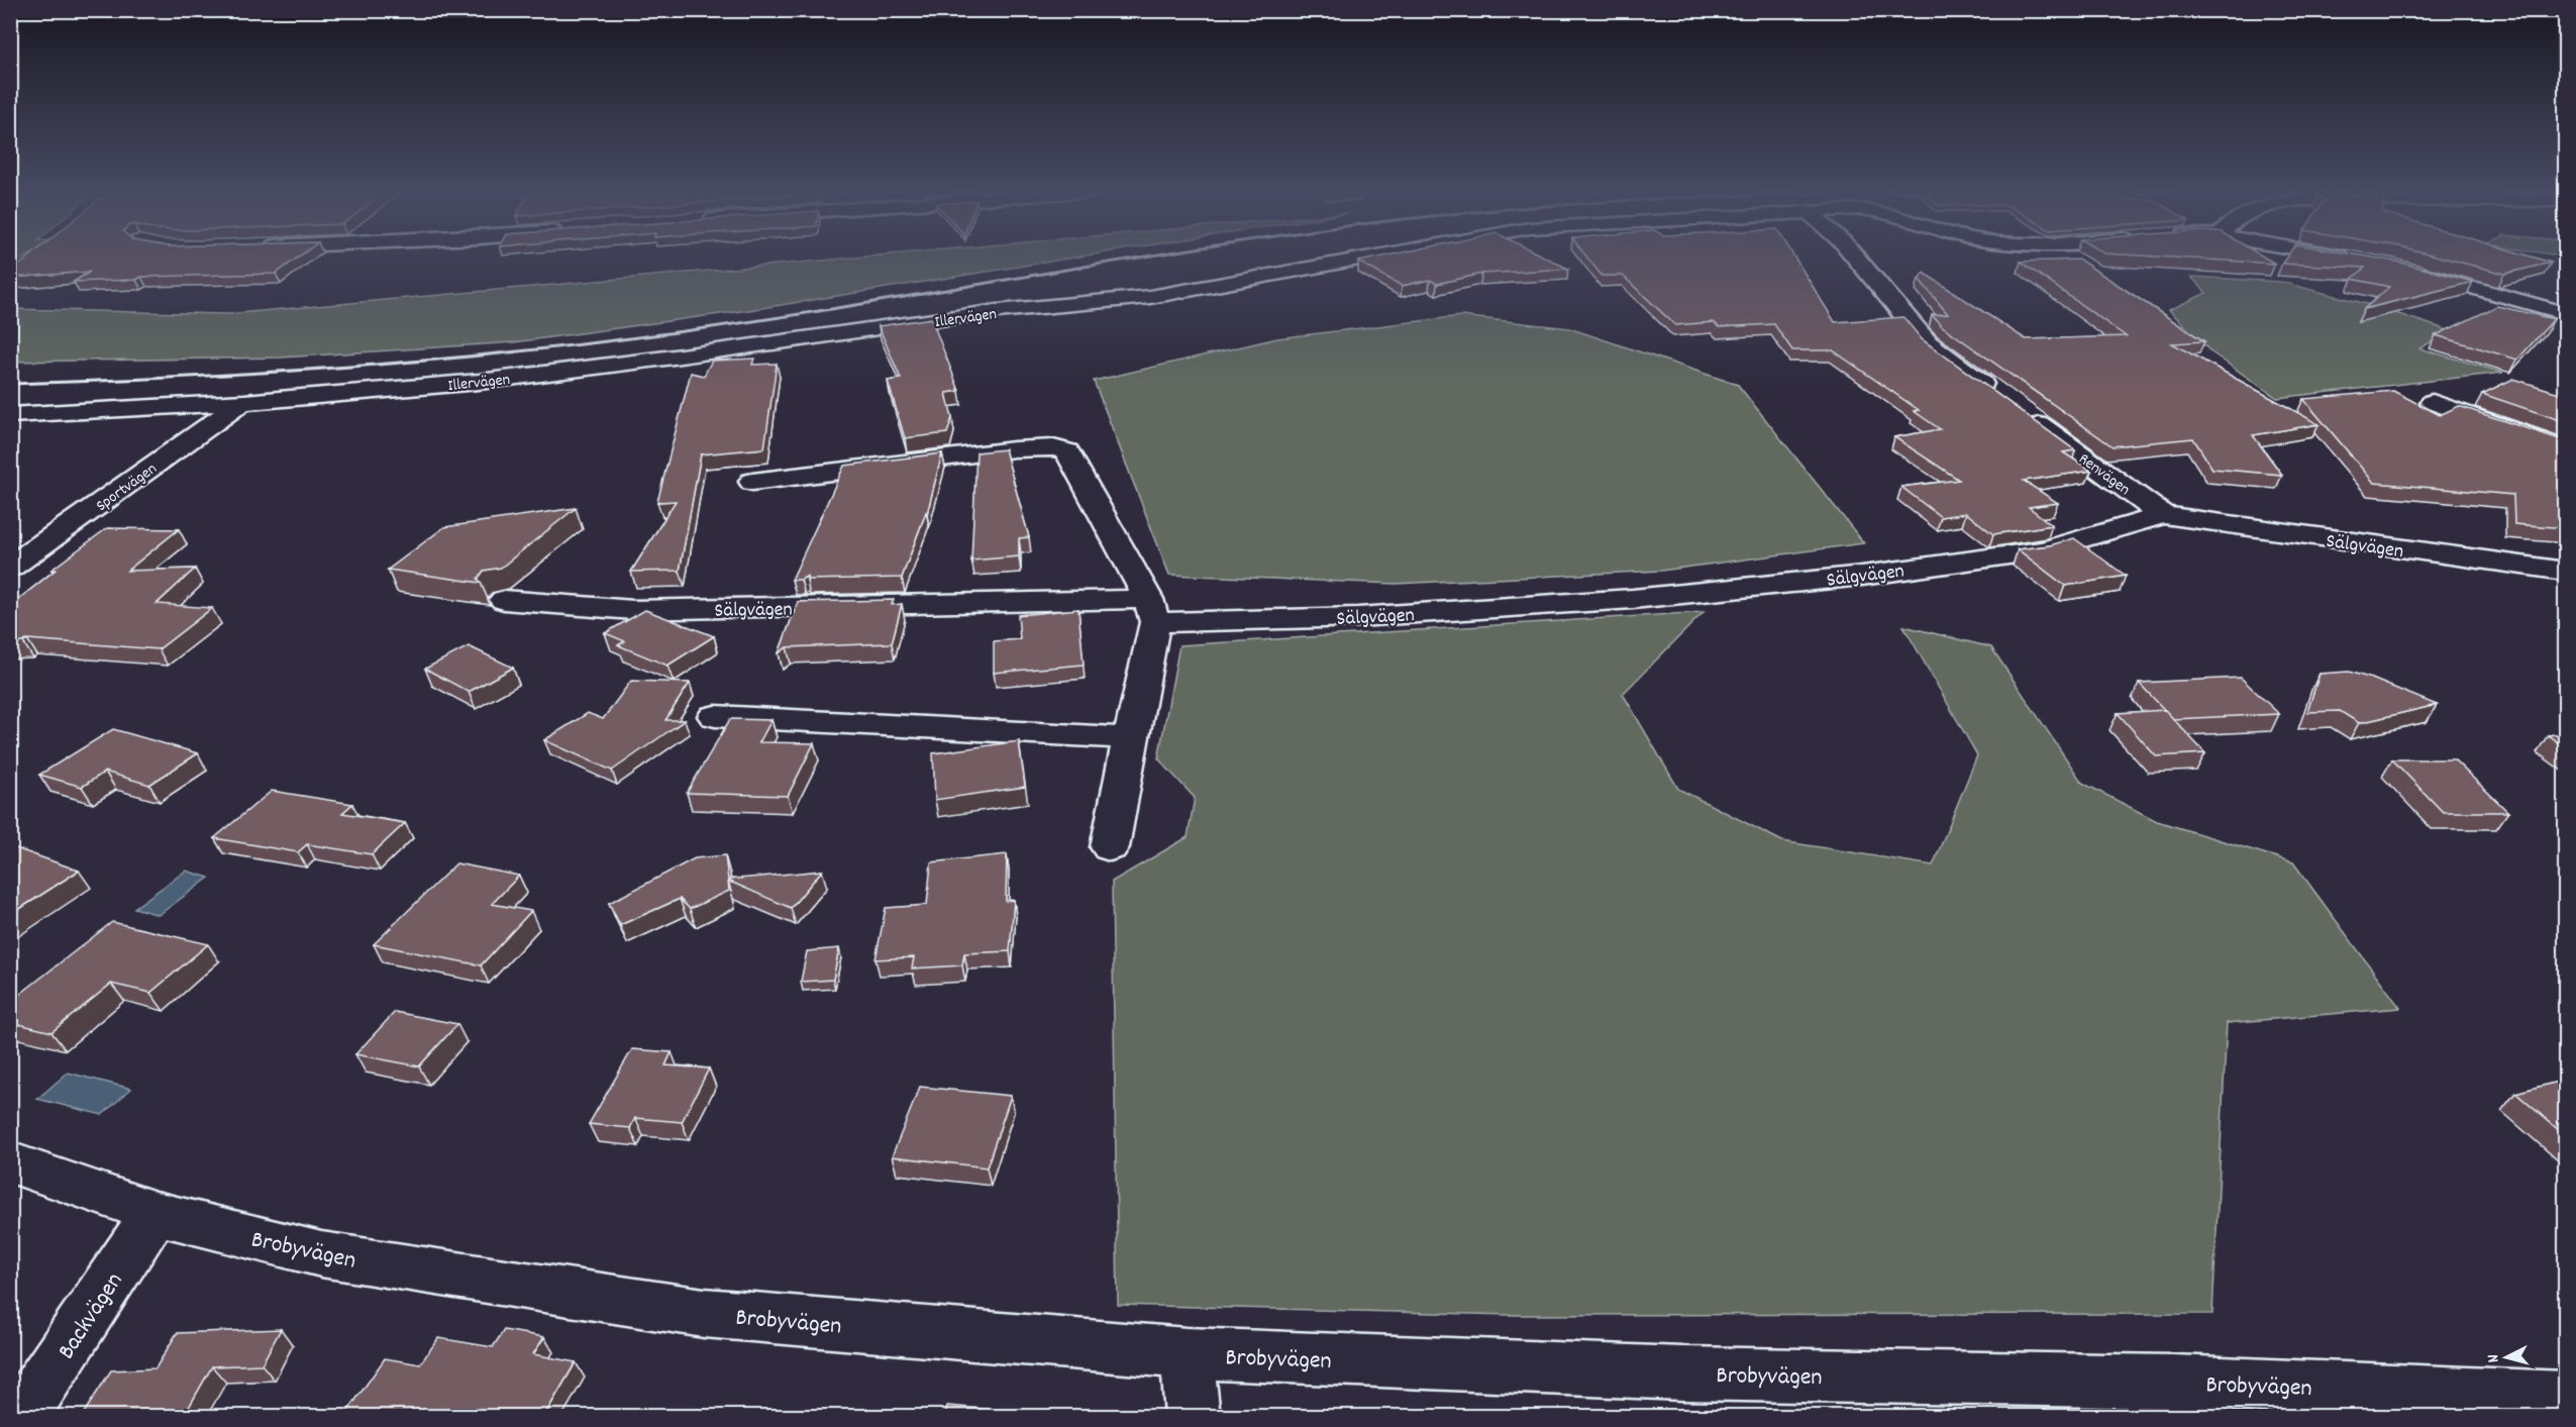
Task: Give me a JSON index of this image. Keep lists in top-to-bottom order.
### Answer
{
  "streets": {
    "street": [
      "Illervägen",
      "Renvägen",
      "Sportvägen",
      "Sälgvägen",
      "Brobyvägen",
      "Backvägen"
    ]
  },
  "crossings": [
    ["Illervägen", "Sportvägen"],
    ["Renvägen", "Sälgvägen"],
    ["Brobyvägen", "Backvägen"]
  ],
  "north": "left"
}
